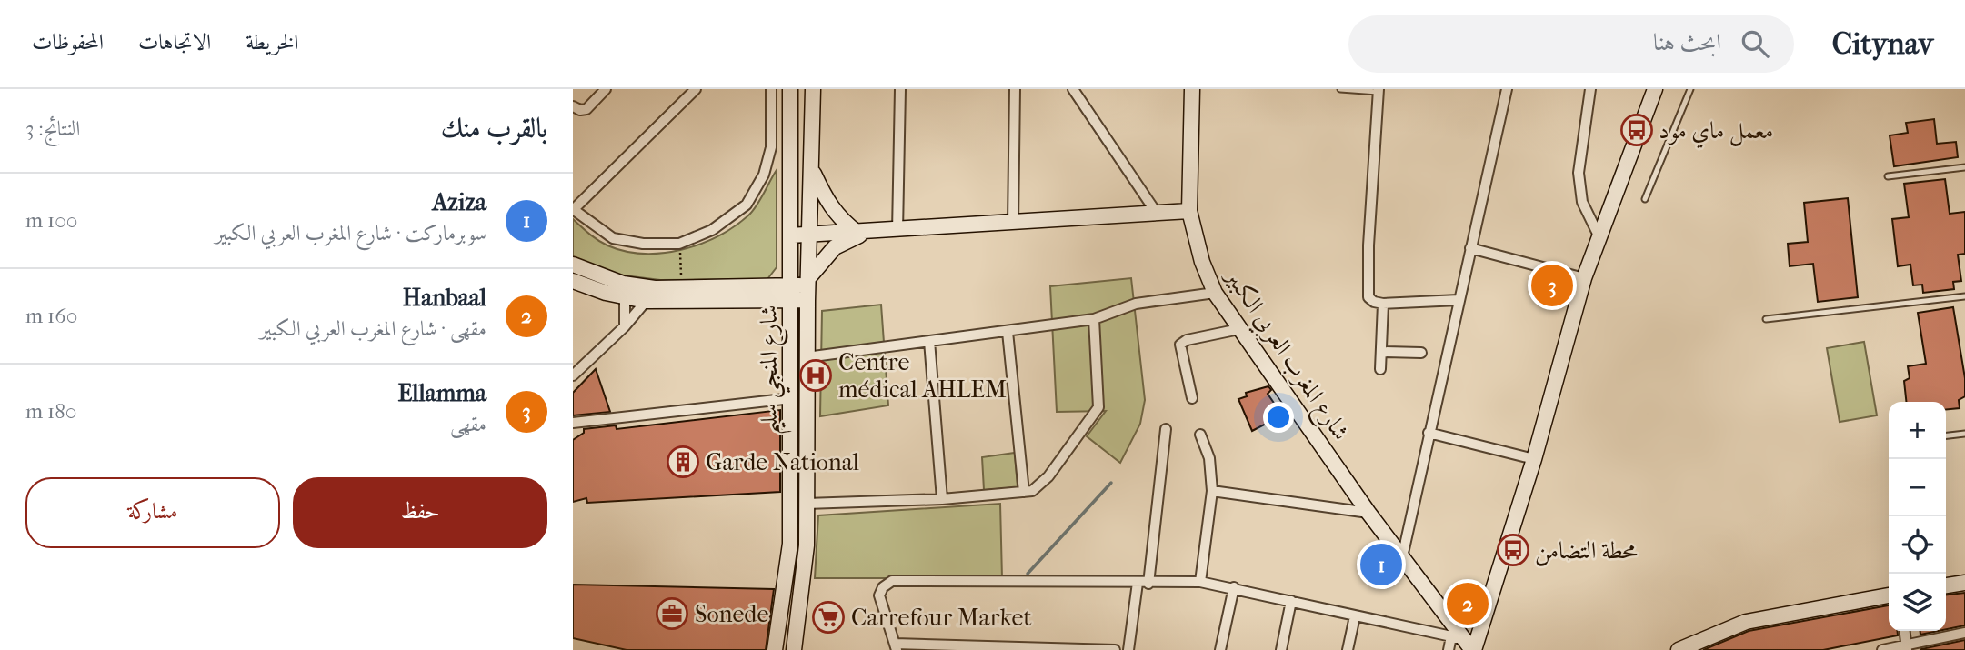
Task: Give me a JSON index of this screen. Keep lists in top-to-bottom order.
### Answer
{
  "streets": {
    "street": ["شارع المغرب العربي الكبير", "شارع المنجي سليم"]
  },
  "places": {
    "bus stop": ["معمل ماي مود", "محطة التضامن"],
    "hospital": ["Centre médical AHLEM"],
    "building": ["Garde National"],
    "office": ["Sonede"],
    "supermarket": ["Carrefour Market"]
  },
  "page": {
    "header": "Citynav",
    "search": "ابحث هنا",
    "nav": ["الخريطة", "الاتجاهات", "المحفوظات"],
    "heading": ["بالقرب منك", "النتائج: 3"],
    "list": [
      {
        "mark": "1",
        "name": "Aziza",
        "note": "سوبرماركت · شارع المغرب العربي الكبير",
        "value": "100 m"
      },
      {
        "mark": "2",
        "name": "Hanbaal",
        "note": "مقهى · شارع المغرب العربي الكبير",
        "value": "160 m"
      },
      {
        "mark": "3",
        "name": "Ellamma",
        "note": "مقهى",
        "value": "180 m"
      }
    ],
    "pins": ["3", "1", "2"],
    "map_buttons": ["+", "−"],
    "buttons": ["حفظ", "مشاركة"]
  }
}
